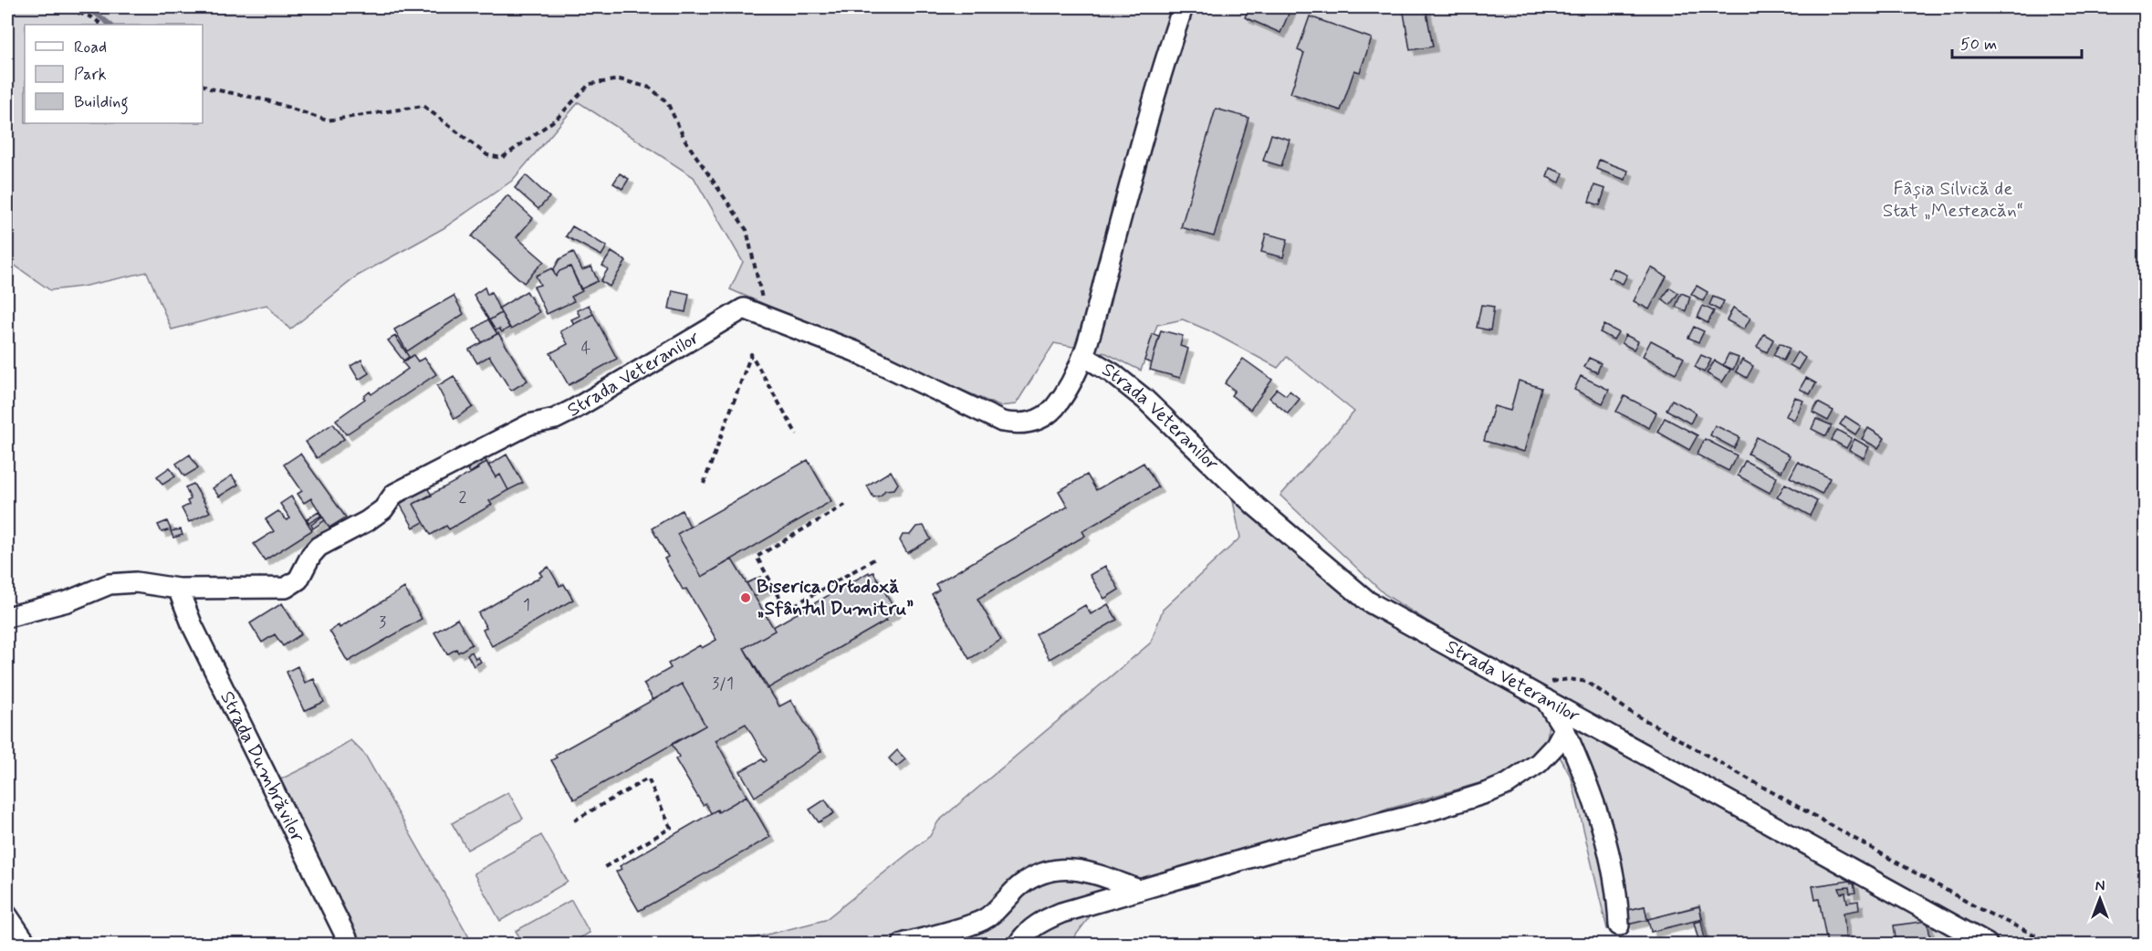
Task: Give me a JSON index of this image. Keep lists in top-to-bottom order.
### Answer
{
  "streets": {
    "street": ["Strada Veteranilor", "Strada Dumbrăvilor"]
  },
  "crossings": [
    ["Strada Veteranilor", "Strada Dumbrăvilor"]
  ],
  "parks": ["Fâșia Silvică de Stat „Mesteacăn“"],
  "places": ["Biserica Ortodoxă „Sfântul Dumitru”"],
  "house_numbers": [
    "4",
    "2",
    "1",
    "3",
    "3/1"
  ],
  "legend": ["Road", "Park", "Building"],
  "scale_bar": "50 m",
  "north": "top"
}
